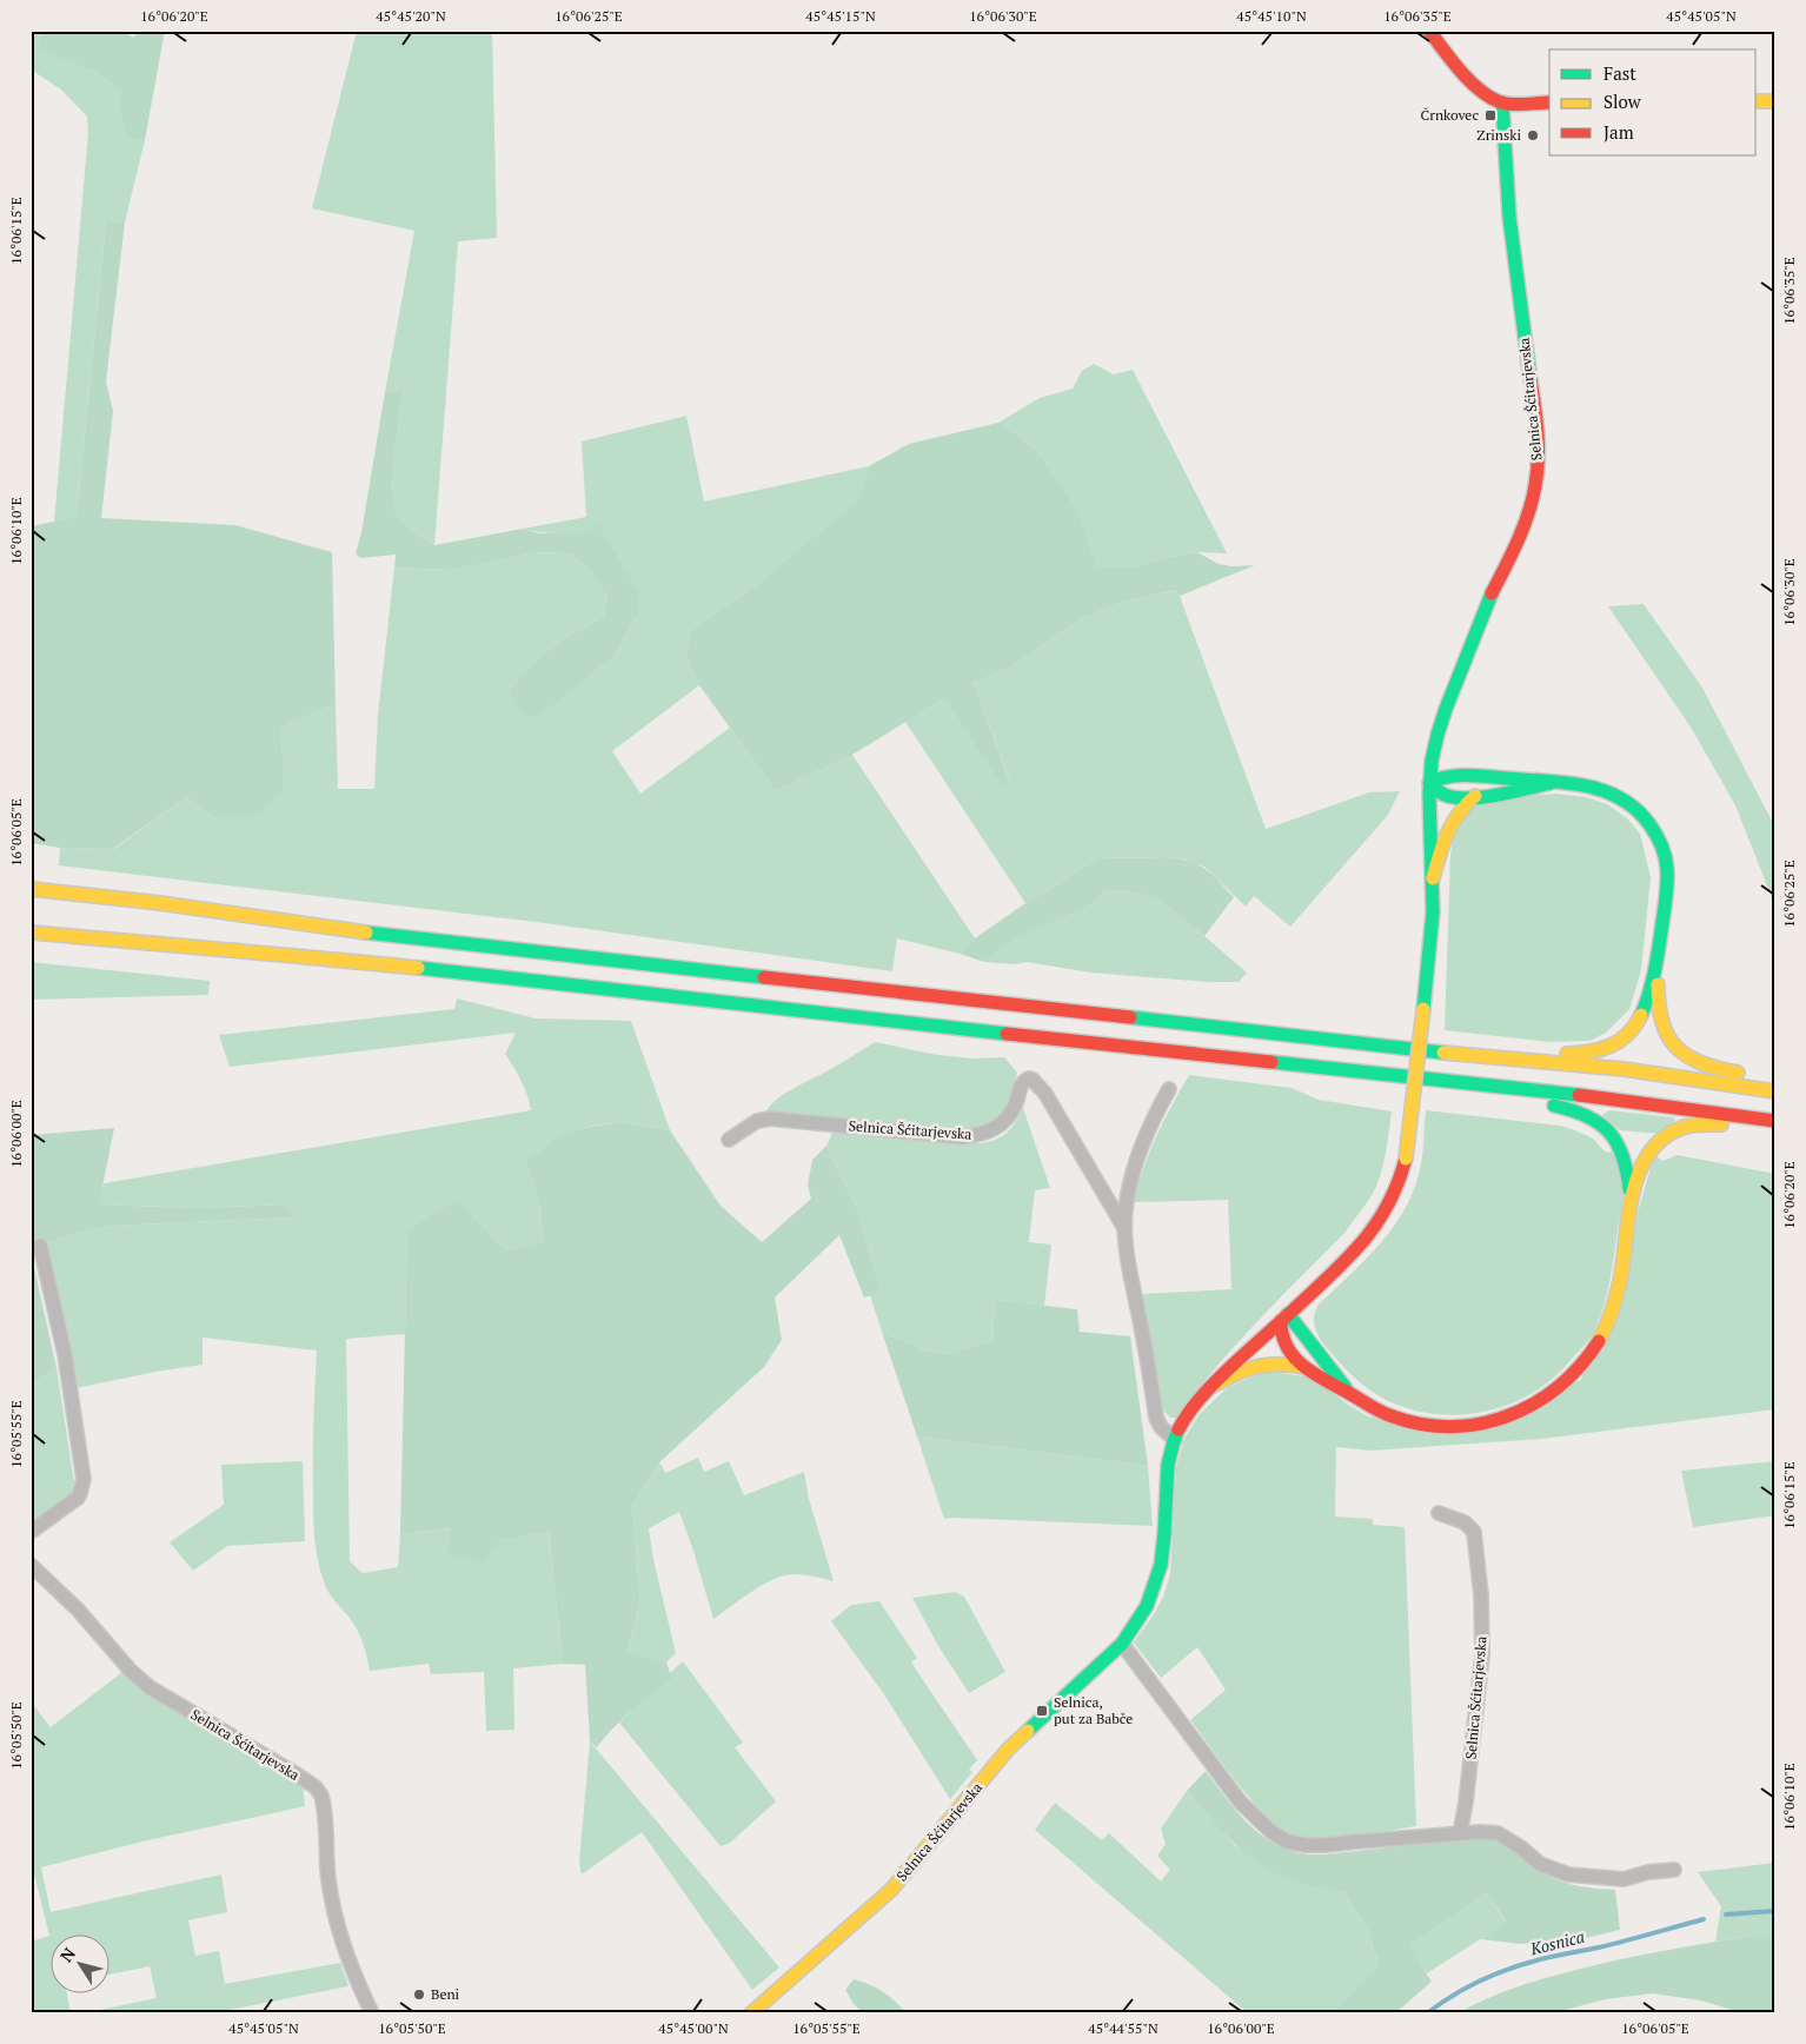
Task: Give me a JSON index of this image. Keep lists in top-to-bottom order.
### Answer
{
  "streets": {
    "main road": ["Selnica Šćitarjevska"]
  },
  "water": ["Kosnica"],
  "places": {
    "transit": ["Črnkovec", "Selnica, put za Babče"],
    "other": ["Zrinski", "Beni"]
  },
  "legend": ["Fast", "Slow", "Jam"],
  "north": "top left",
  "coordinates": [
    "16°06'20\"E",
    "45°45'20\"N",
    "16°06'25\"E",
    "45°45'15\"N",
    "16°06'30\"E",
    "45°45'10\"N",
    "16°06'35\"E",
    "45°45'05\"N",
    "16°06'15\"E",
    "16°06'10\"E",
    "16°06'05\"E",
    "16°06'00\"E",
    "16°05'55\"E",
    "16°05'50\"E",
    "45°45'00\"N",
    "45°44'55\"N"
  ]
}
